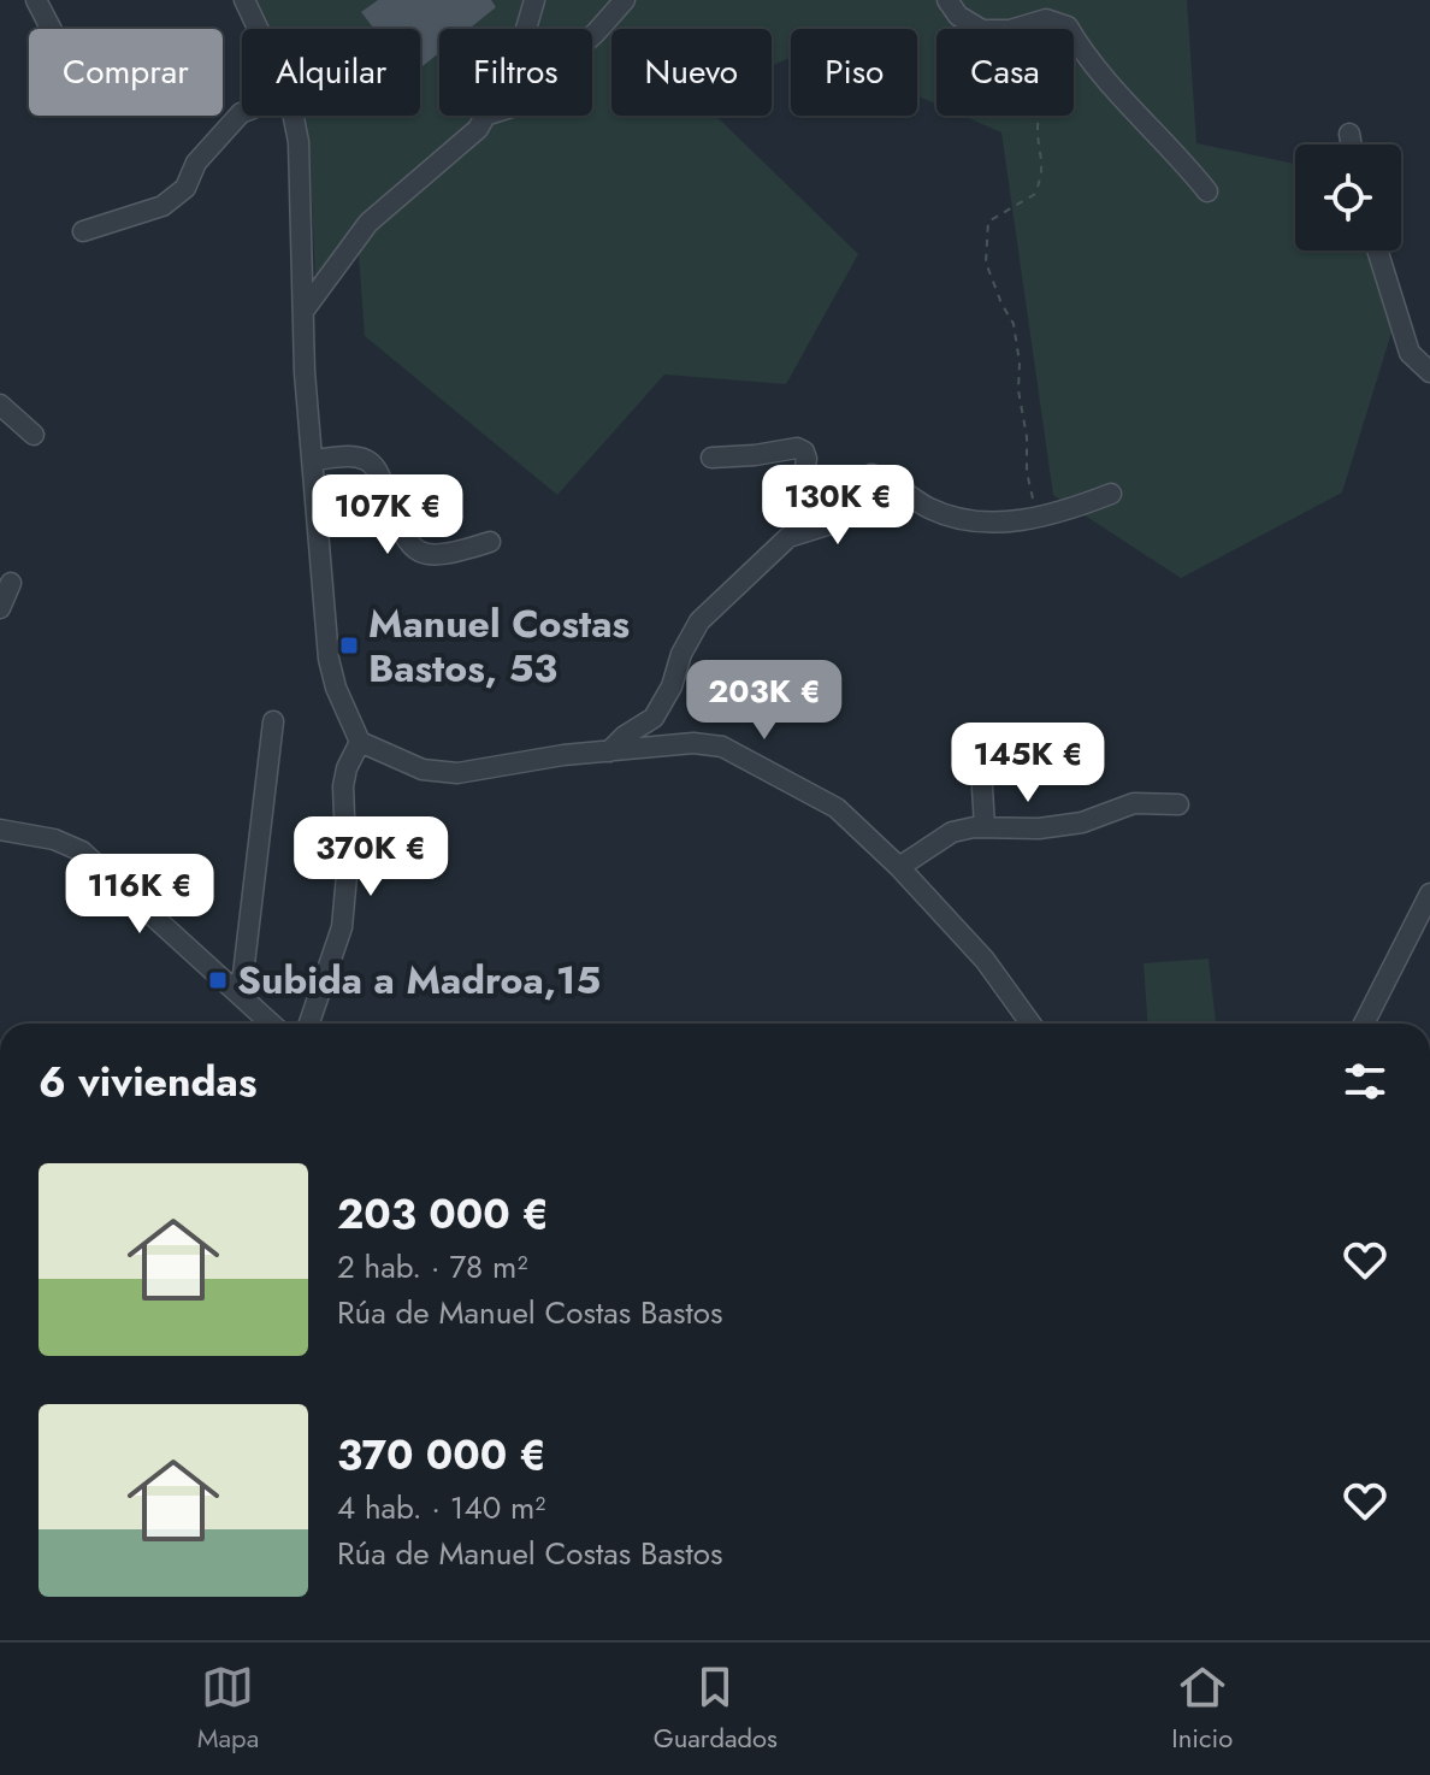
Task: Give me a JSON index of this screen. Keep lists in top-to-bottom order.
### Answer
{
  "places": {
    "transit": ["Manuel Costas Bastos, 53", "Subida a Madroa,15"]
  },
  "page": {
    "chip": [
      "Comprar",
      "Alquilar",
      "Filtros",
      "Nuevo",
      "Piso",
      "Casa"
    ],
    "price": [
      "130K €",
      "107K €",
      "203K €",
      "145K €",
      "370K €",
      "116K €"
    ],
    "heading": "6 viviendas",
    "list": [
      {
        "name": "203 000 €",
        "note": "2 hab. · 78 m² · Rúa de Manuel Costas Bastos"
      },
      {
        "name": "370 000 €",
        "note": "4 hab. · 140 m² · Rúa de Manuel Costas Bastos"
      }
    ],
    "tabs": ["Mapa", "Guardados", "Inicio"]
  }
}
